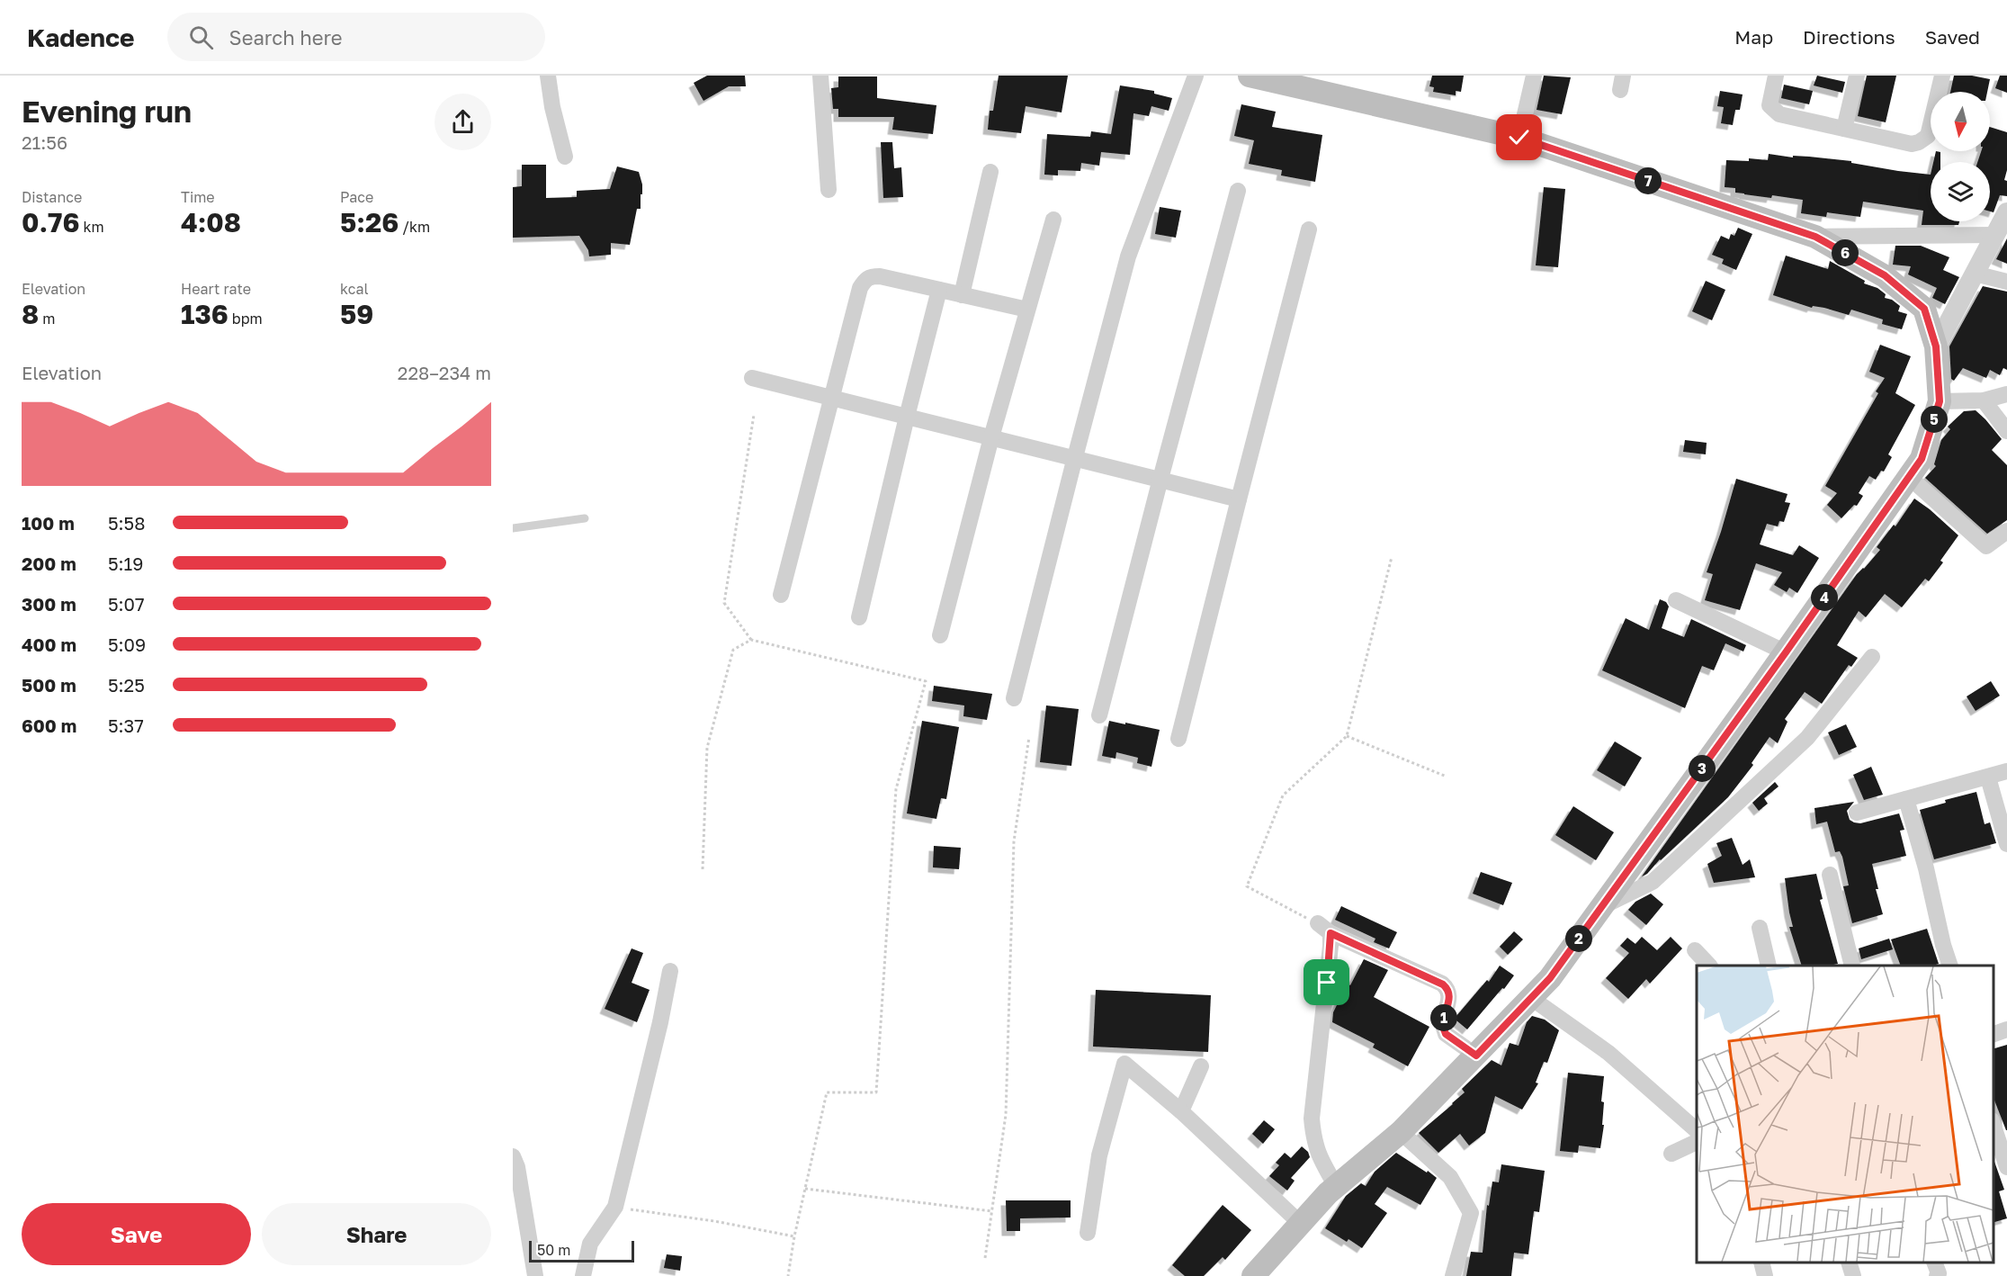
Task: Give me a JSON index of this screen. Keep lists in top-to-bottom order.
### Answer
{
  "scale_bar": "50 m",
  "north": "bottom",
  "page": {
    "header": "Kadence",
    "search": "Search here",
    "nav": ["Map", "Directions", "Saved"],
    "heading": ["Evening run", "21:56"],
    "stats": [
      ["Distance", "0.76 km"],
      ["Time", "4:08"],
      ["Pace", "5:26 /km"],
      ["Elevation", "8 m"],
      ["Heart rate", "136 bpm"],
      ["kcal", "59"]
    ],
    "pins": [
      "7",
      "6",
      "5",
      "4",
      "3",
      "2",
      "1"
    ],
    "chart": ["Elevation", "228–234 m"],
    "list": [
      {
        "name": "100 m",
        "note": "5:58"
      },
      {
        "name": "200 m",
        "note": "5:19"
      },
      {
        "name": "300 m",
        "note": "5:07"
      },
      {
        "name": "400 m",
        "note": "5:09"
      },
      {
        "name": "500 m",
        "note": "5:25"
      },
      {
        "name": "600 m",
        "note": "5:37"
      }
    ],
    "buttons": ["Save", "Share"],
    "scale": "50 m"
  }
}
